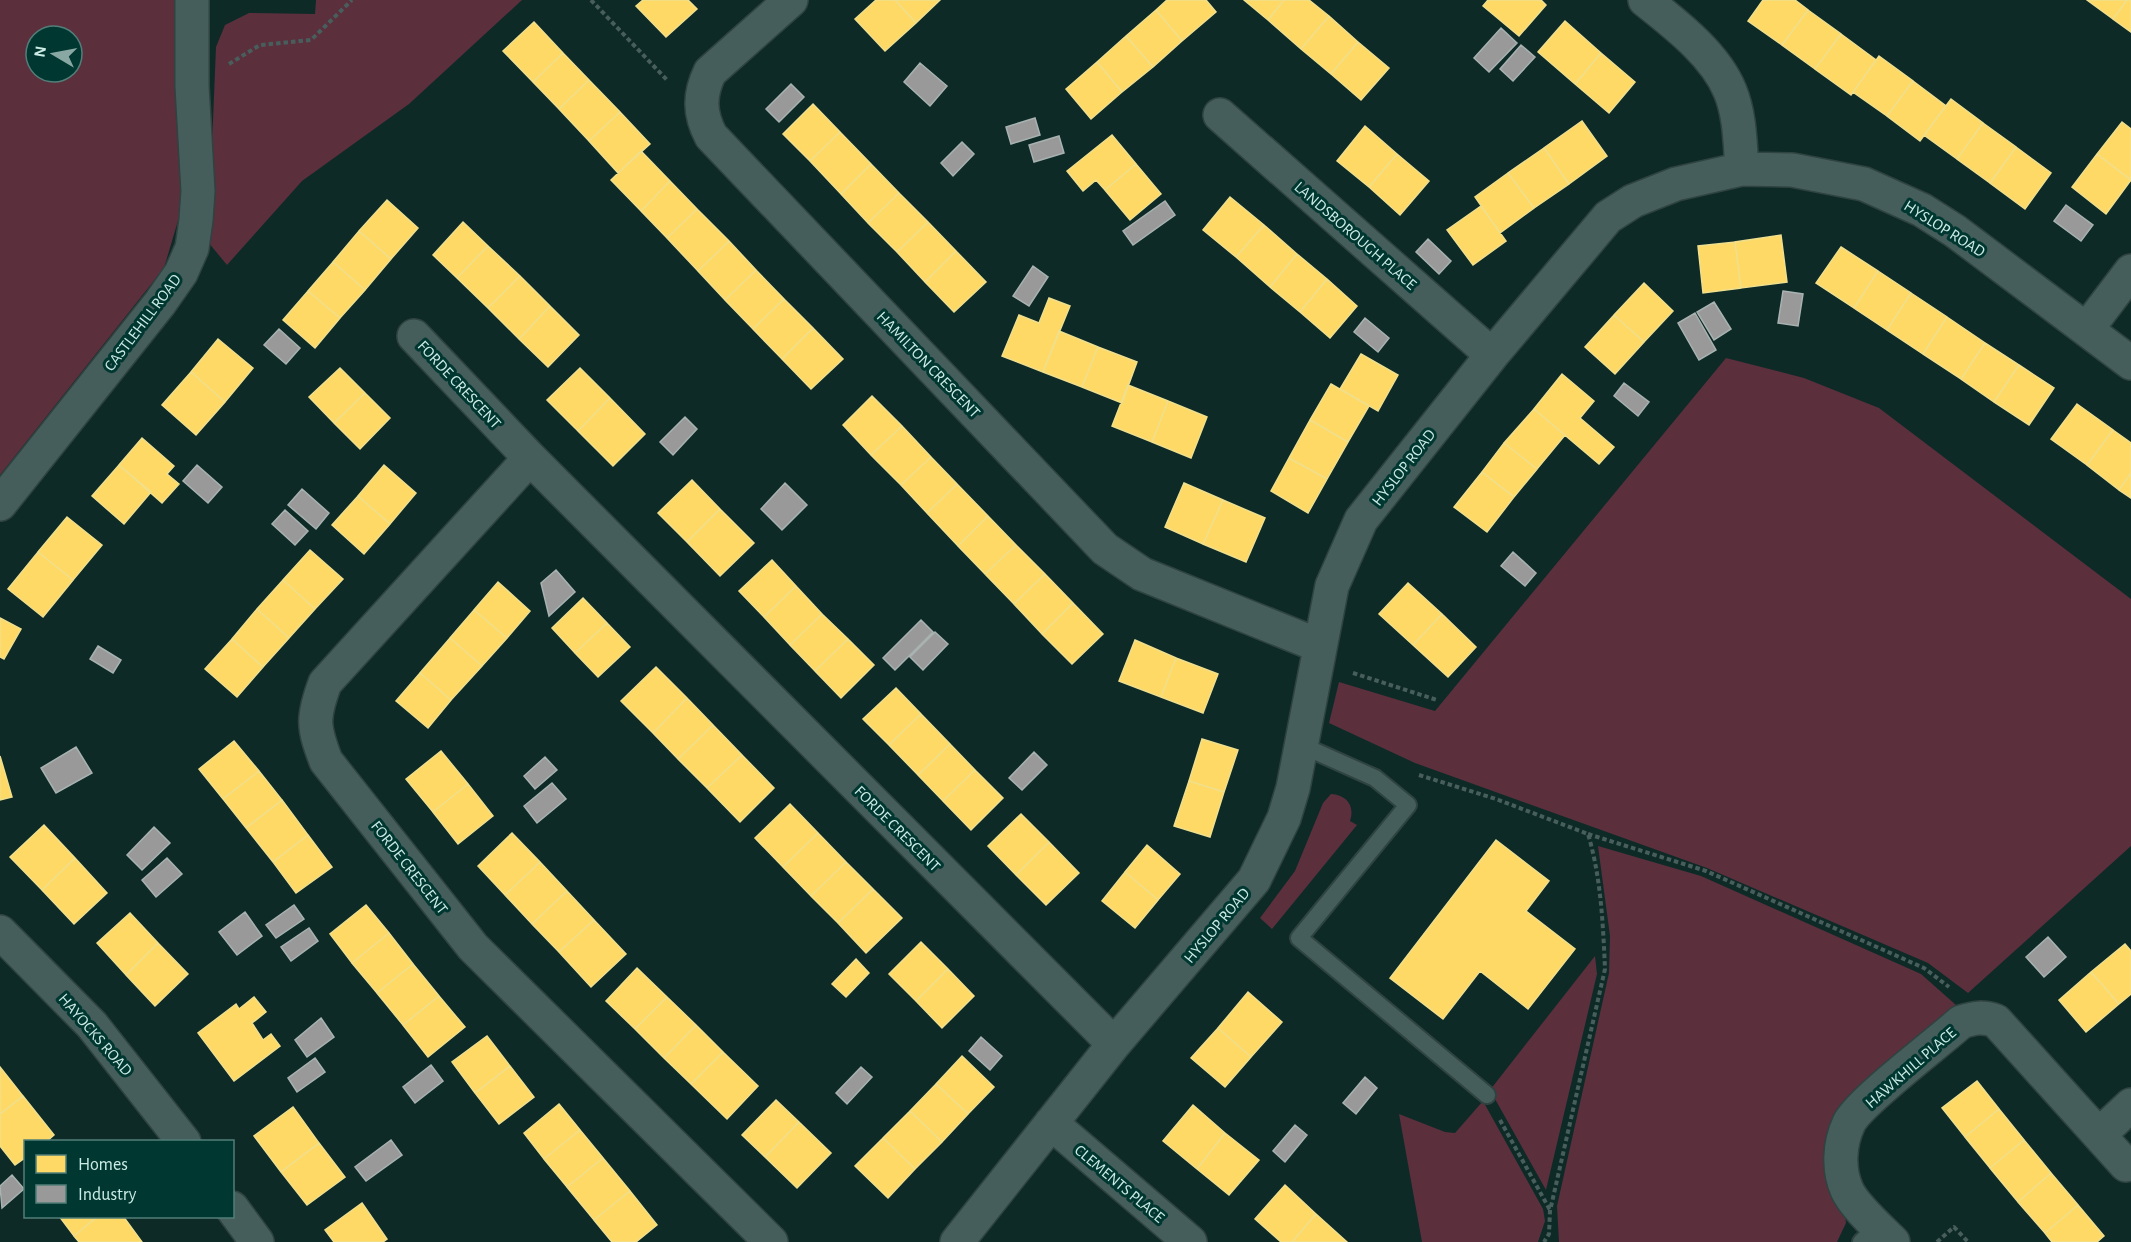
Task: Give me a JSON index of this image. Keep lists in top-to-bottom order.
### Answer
{
  "streets": {
    "street": [
      "HYSLOP ROAD",
      "LANDSBOROUGH PLACE",
      "CASTLEHILL ROAD",
      "HAMILTON CRESCENT",
      "FORDE CRESCENT",
      "HAYOCKS ROAD",
      "HAWKHILL PLACE",
      "CLEMENTS PLACE"
    ]
  },
  "crossings": [
    ["HYSLOP ROAD", "LANDSBOROUGH PLACE"],
    ["HYSLOP ROAD", "HAMILTON CRESCENT"],
    ["HYSLOP ROAD", "FORDE CRESCENT"],
    ["HYSLOP ROAD", "CLEMENTS PLACE"]
  ],
  "legend": ["Homes", "Industry"],
  "north": "left"
}
